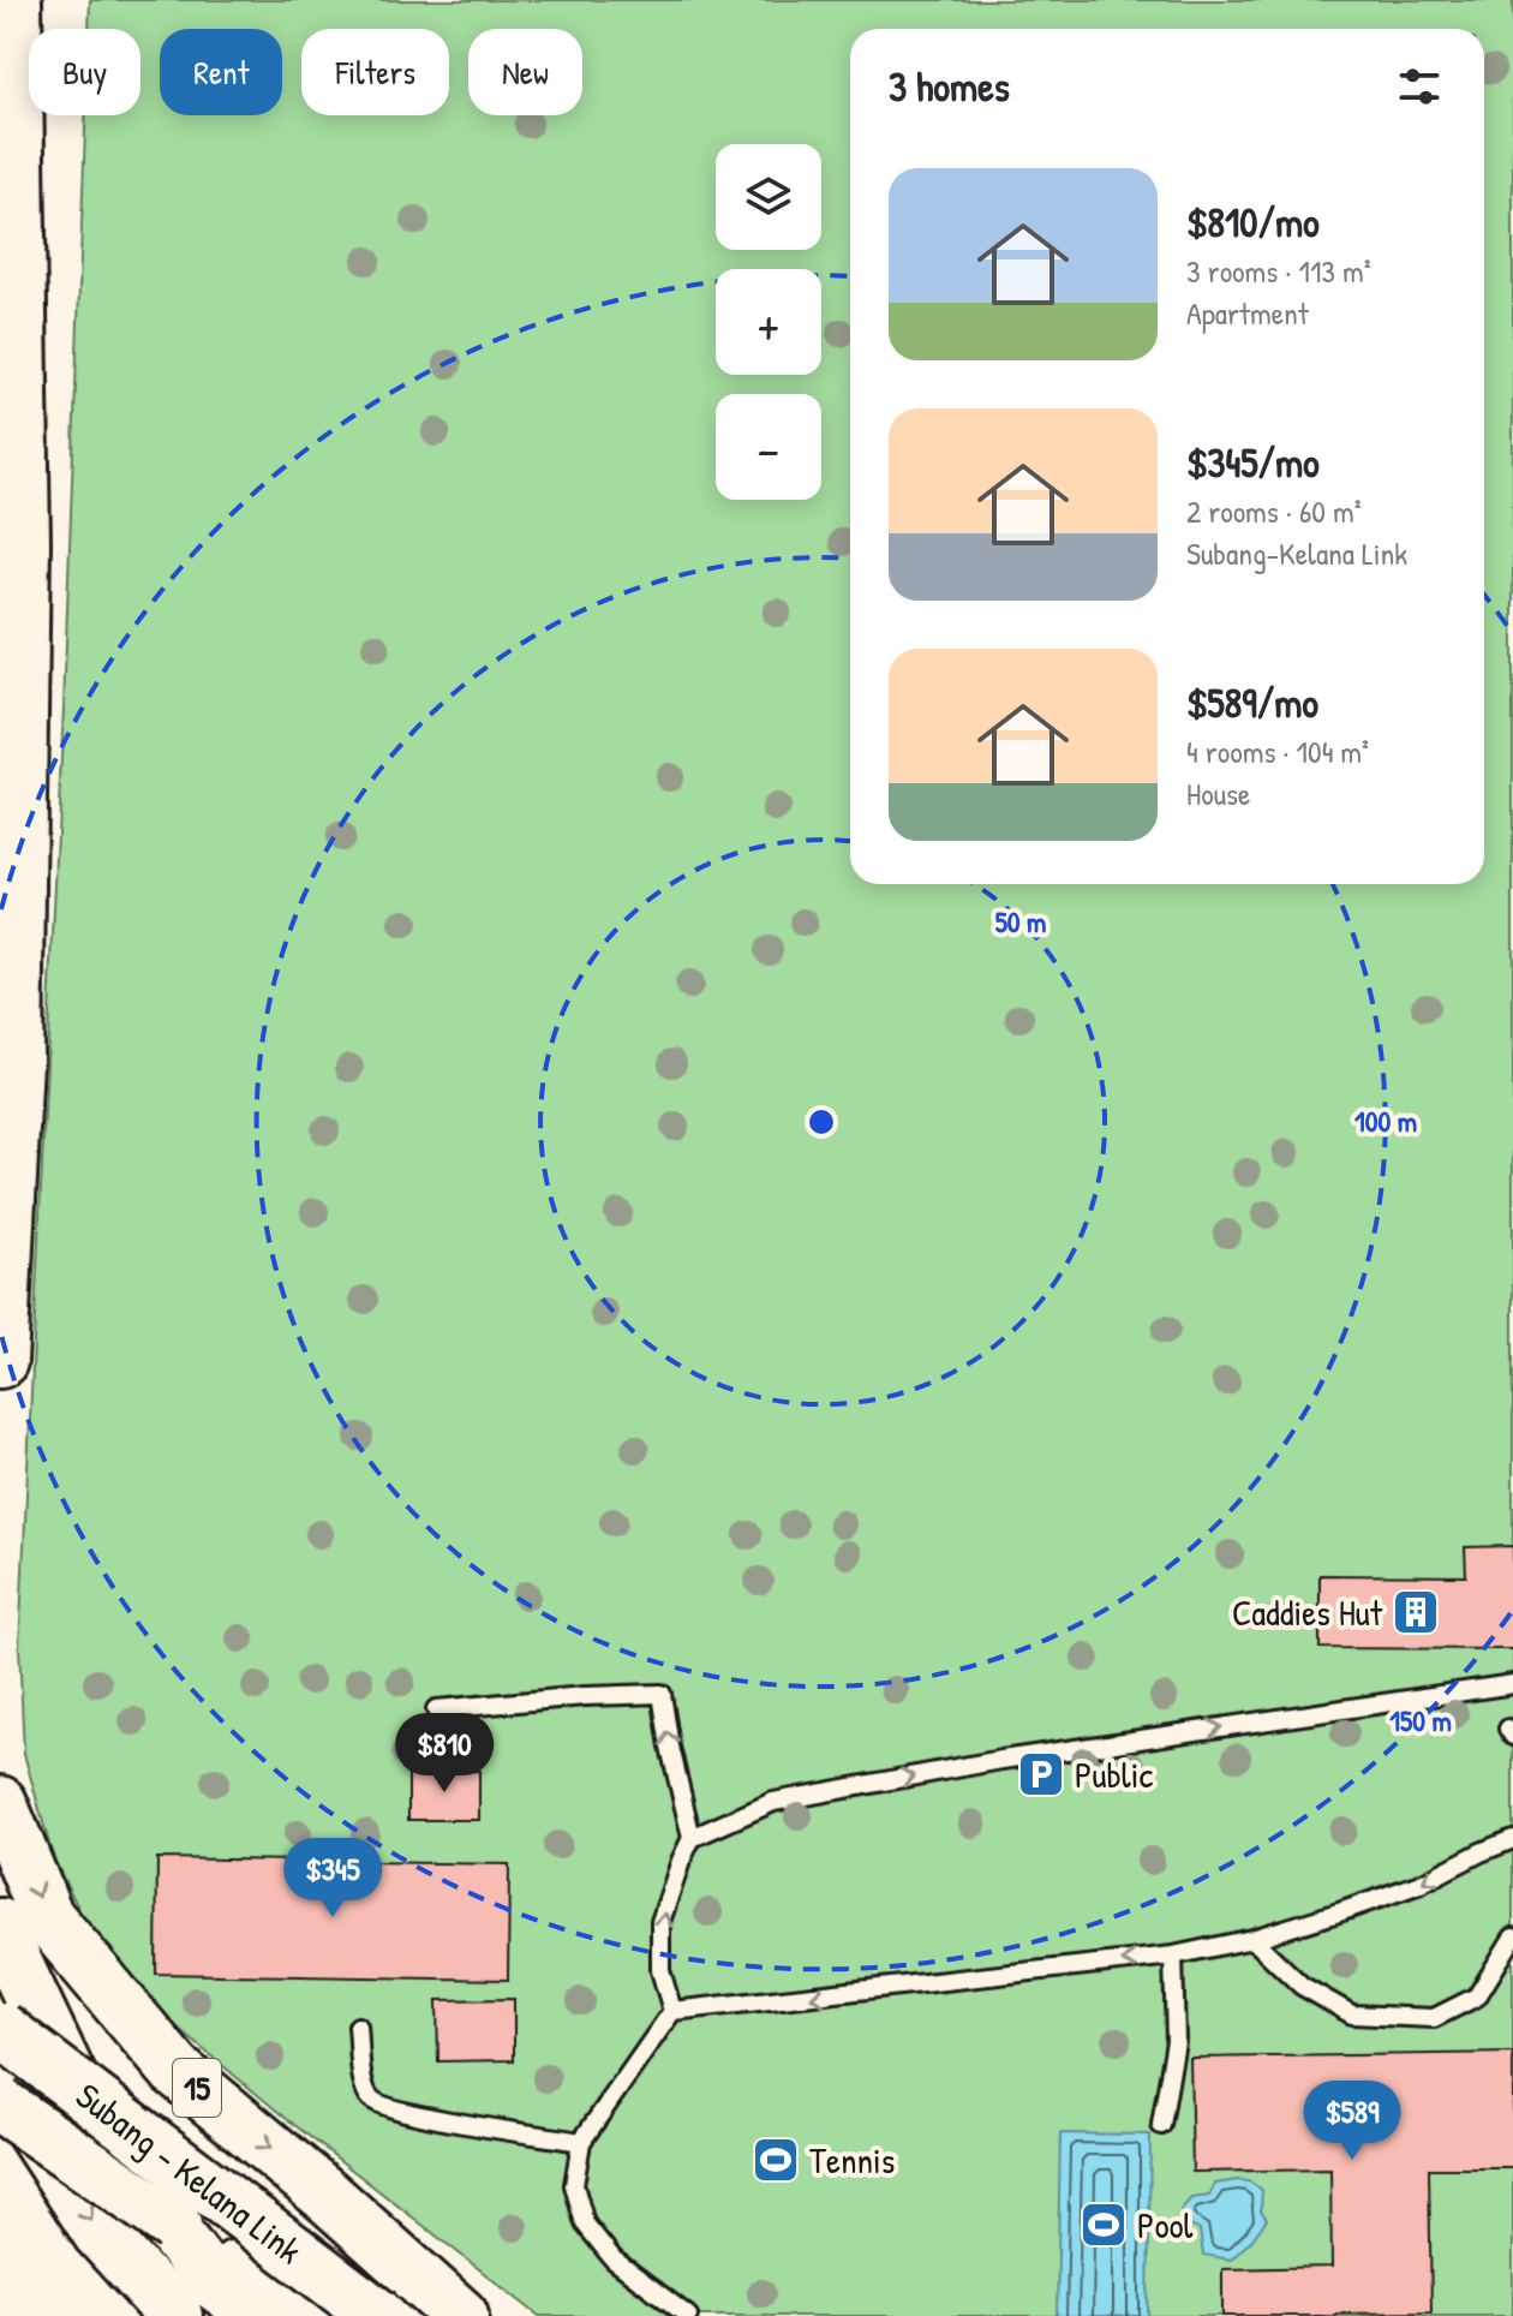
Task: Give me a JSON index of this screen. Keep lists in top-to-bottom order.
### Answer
{
  "streets": {
    "main road": ["15", "Subang - Kelana Link"]
  },
  "places": {
    "building": ["Caddies Hut"],
    "parking": ["Public"],
    "sports": ["Tennis", "Pool"]
  },
  "page": {
    "chip": [
      "Buy",
      "Rent",
      "Filters",
      "New"
    ],
    "heading": "3 homes",
    "map_buttons": ["+", "−"],
    "list": [
      {
        "name": "$810/mo",
        "note": "3 rooms · 113 m² · Apartment"
      },
      {
        "name": "$345/mo",
        "note": "2 rooms · 60 m² · Subang-Kelana Link"
      },
      {
        "name": "$589/mo",
        "note": "4 rooms · 104 m² · House"
      }
    ],
    "price": ["$810", "$345", "$589"]
  },
  "rings": ["50 m", "100 m", "150 m"]
}
